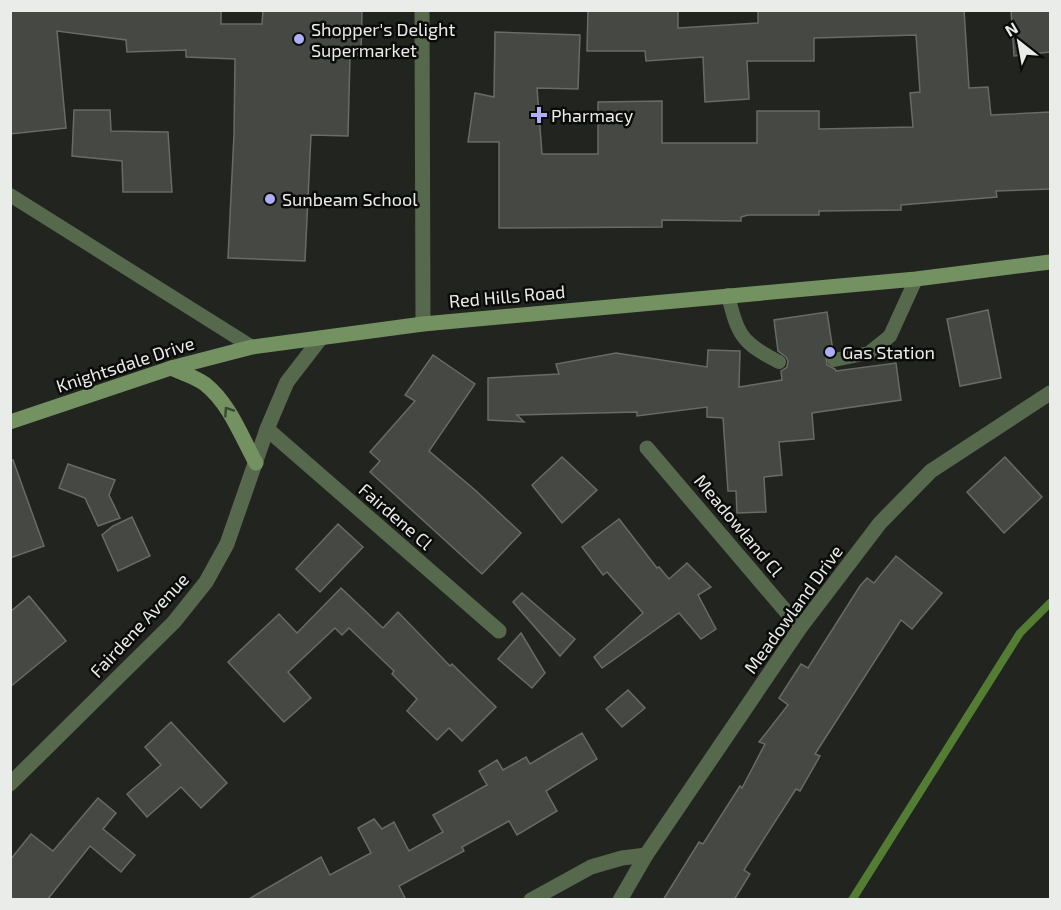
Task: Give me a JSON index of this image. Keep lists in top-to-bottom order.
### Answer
{
  "streets": {
    "main road": ["Red Hills Road", "Knightsdale Drive"],
    "street": [
      "Fairdene Cl",
      "Meadowland Cl",
      "Meadowland Drive",
      "Fairdene Avenue"
    ]
  },
  "crossings": [
    ["Red Hills Road", "Knightsdale Drive"],
    ["Red Hills Road", "Fairdene Avenue"],
    ["Fairdene Cl", "Fairdene Avenue"],
    ["Meadowland Cl", "Meadowland Drive"]
  ],
  "places": {
    "other": ["Shopper's Delight Supermarket", "Sunbeam School", "Gas Station"],
    "health": ["Pharmacy"]
  },
  "north": "top left"
}
